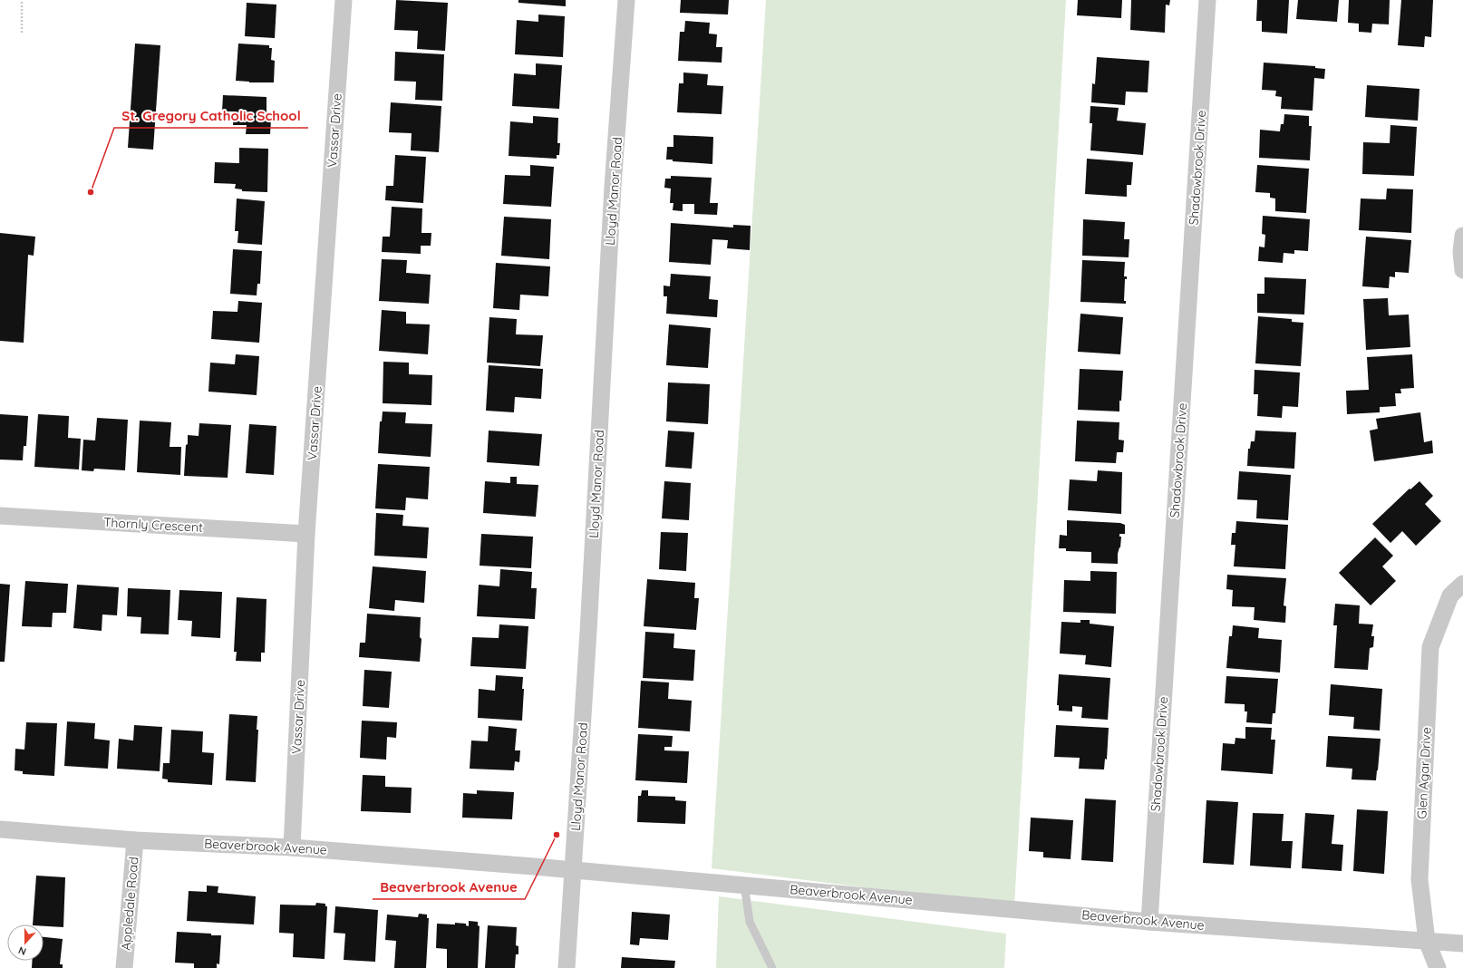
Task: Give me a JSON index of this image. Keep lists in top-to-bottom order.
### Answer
{
  "streets": {
    "street": [
      "Vassar Drive",
      "Shadowbrook Drive",
      "Lloyd Manor Road",
      "Thornly Crescent",
      "Glen Agar Drive",
      "Beaverbrook Avenue",
      "Appledale Road"
    ]
  },
  "crossings": [
    ["Vassar Drive", "Thornly Crescent"],
    ["Vassar Drive", "Beaverbrook Avenue"],
    ["Shadowbrook Drive", "Beaverbrook Avenue"],
    ["Lloyd Manor Road", "Beaverbrook Avenue"],
    ["Glen Agar Drive", "Beaverbrook Avenue"],
    ["Beaverbrook Avenue", "Appledale Road"]
  ],
  "places": ["St. Gregory Catholic School", "Beaverbrook Avenue"],
  "north": "bottom"
}
